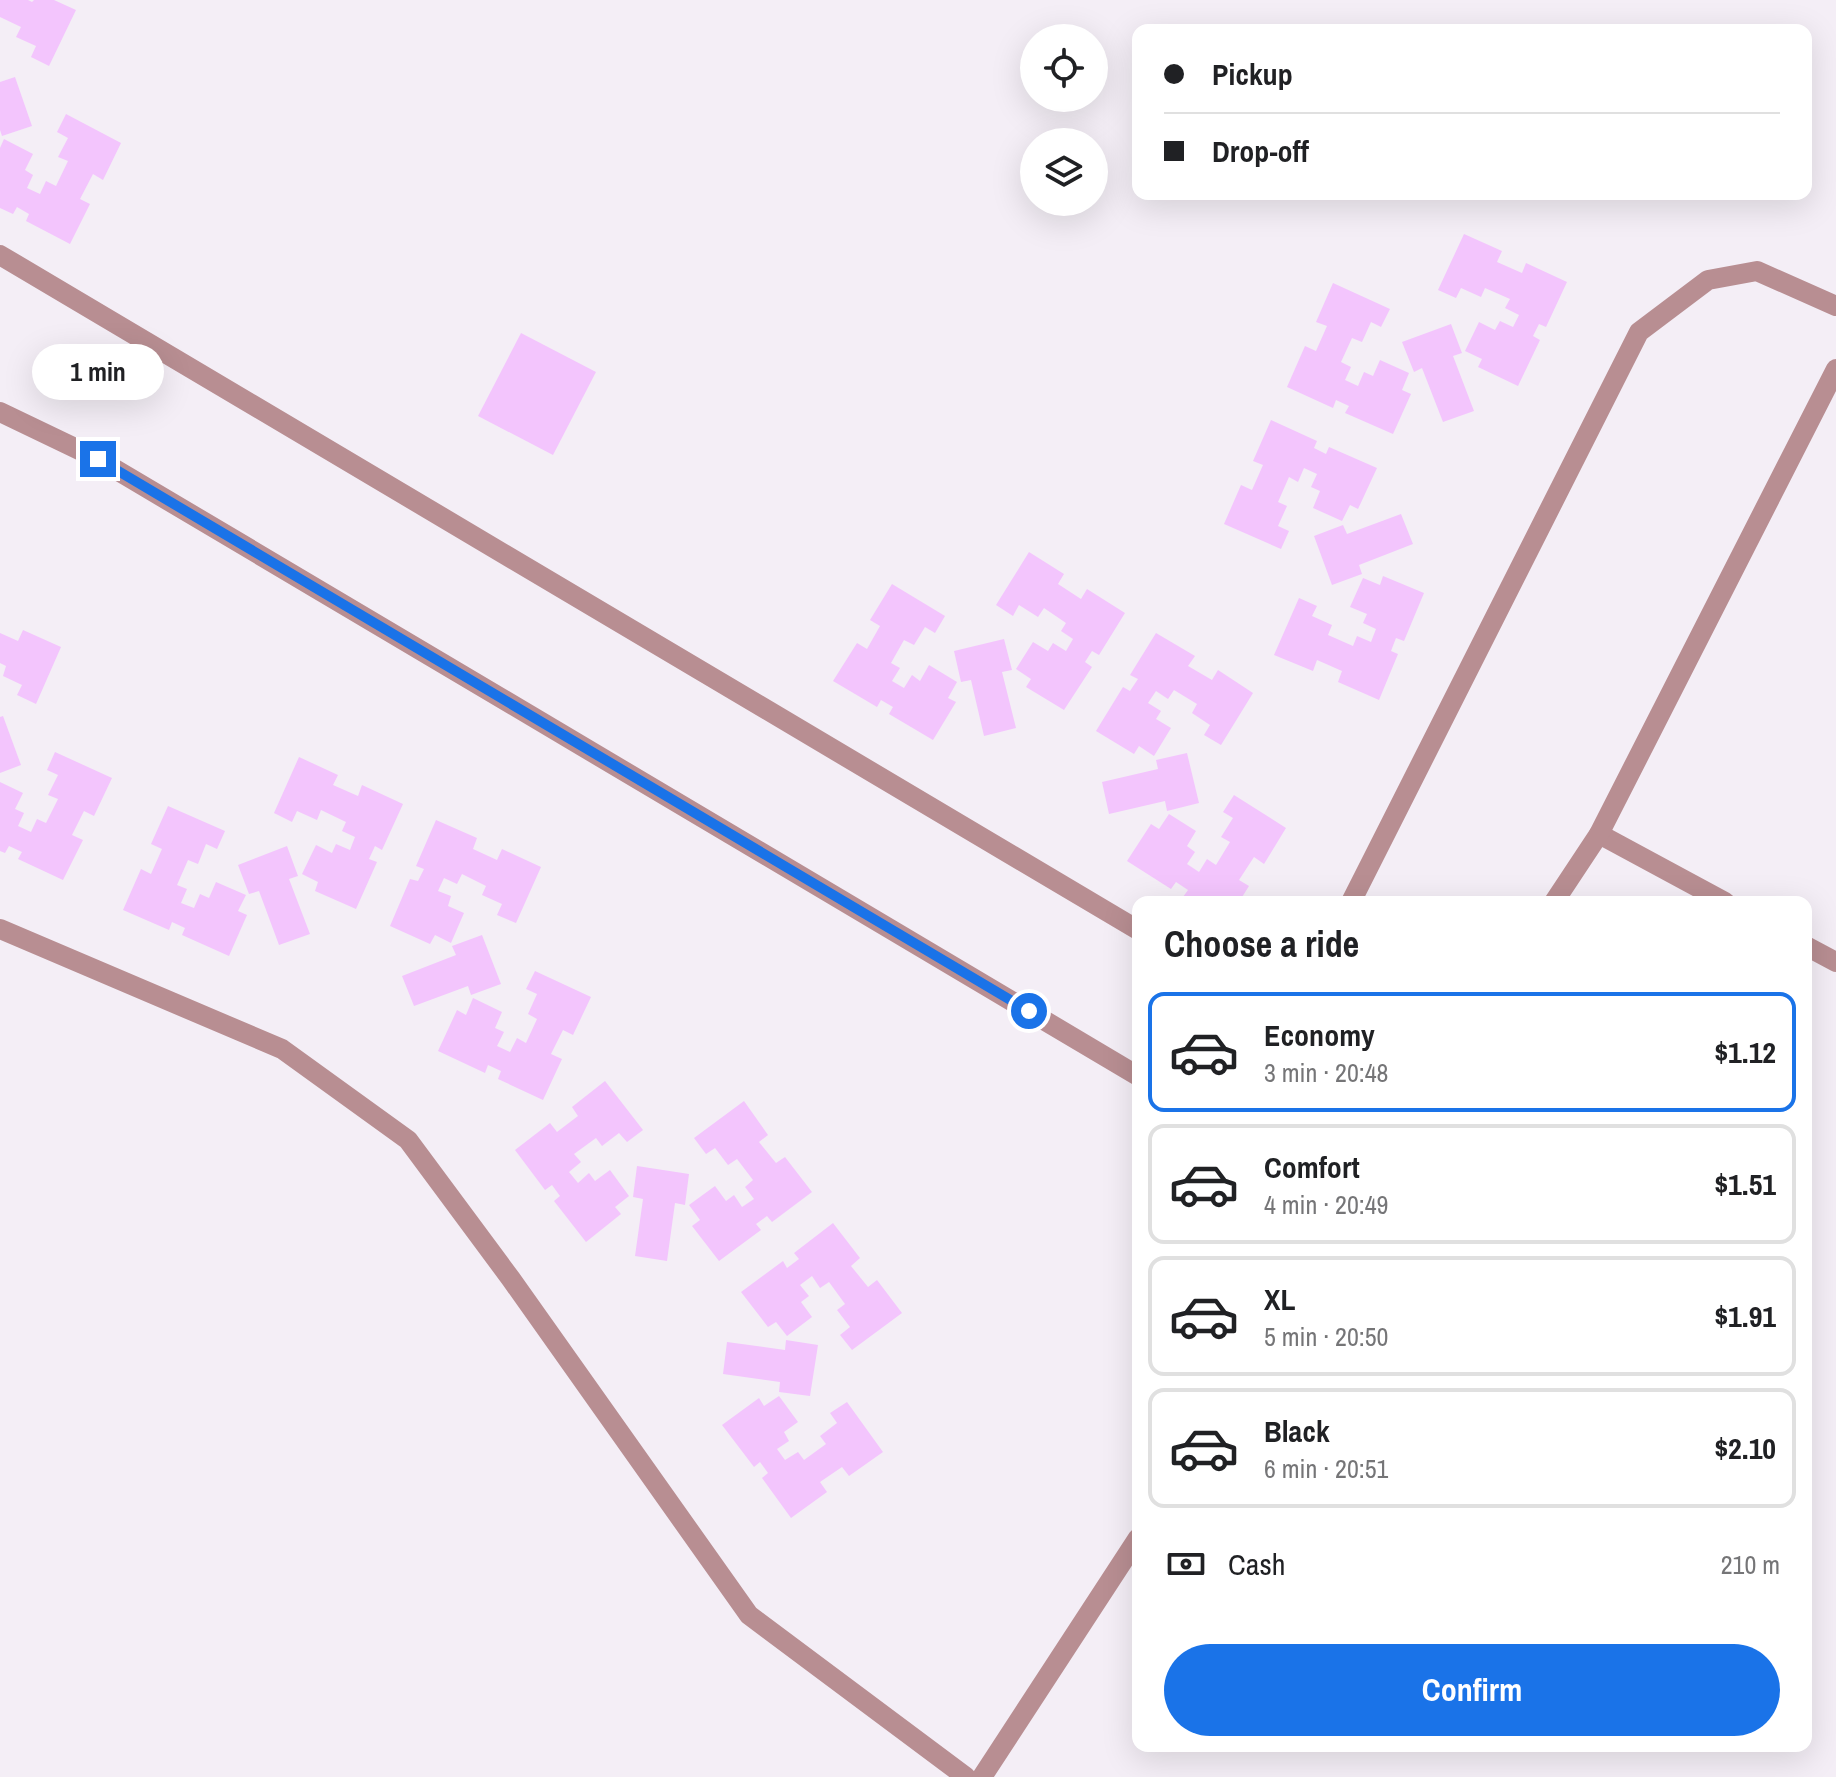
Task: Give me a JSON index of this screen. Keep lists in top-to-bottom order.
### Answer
{
  "page": {
    "banner": ["Pickup", "Drop-off"],
    "bubble": "1 min",
    "heading": "Choose a ride",
    "list": [
      {
        "name": "Economy",
        "note": "3 min · 20:48",
        "value": "$1.12"
      },
      {
        "name": "Comfort",
        "note": "4 min · 20:49",
        "value": "$1.51"
      },
      {
        "name": "XL",
        "note": "5 min · 20:50",
        "value": "$1.91"
      },
      {
        "name": "Black",
        "note": "6 min · 20:51",
        "value": "$2.10"
      }
    ],
    "pay": ["Cash", "210 m"],
    "buttons": "Confirm"
  }
}
